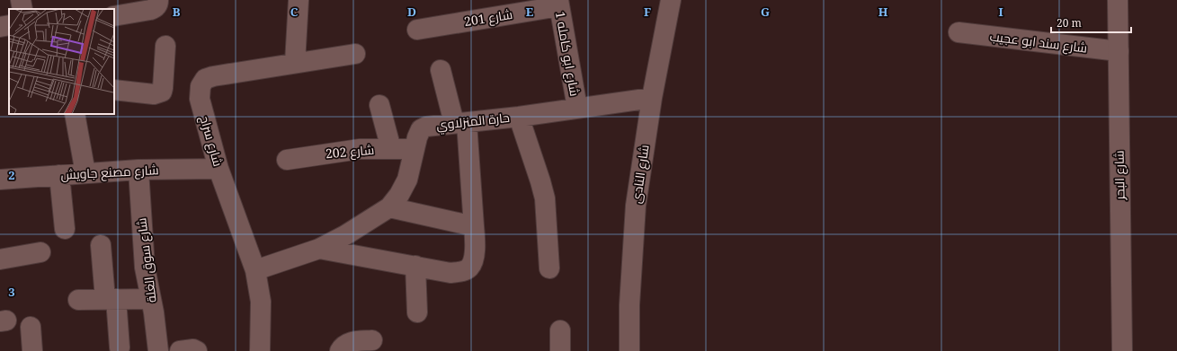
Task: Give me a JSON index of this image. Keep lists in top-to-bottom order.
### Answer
{
  "streets": {
    "street": [
      "شارع 201",
      "شارع سند ابو عجيب",
      "شارع ابو كامله 1",
      "حارة المنزلاوي",
      "شارع سراج",
      "شارع 202",
      "شارع مصنع جاويش",
      "شارع النادى",
      "شارع البحر",
      "شارع سوق الغلة"
    ]
  },
  "crossings": [
    ["شارع 201", "شارع ابو كامله 1"],
    ["شارع سند ابو عجيب", "شارع البحر"],
    ["شارع ابو كامله 1", "حارة المنزلاوي"],
    ["حارة المنزلاوي", "شارع سراج"],
    ["حارة المنزلاوي", "شارع 202"],
    ["حارة المنزلاوي", "شارع النادى"],
    ["شارع سراج", "شارع مصنع جاويش"],
    ["شارع مصنع جاويش", "شارع سوق الغلة"]
  ],
  "scale_bar": "20 m",
  "grid": {
    "columns": [
      "B",
      "C",
      "D",
      "E",
      "F",
      "G",
      "H",
      "I"
    ],
    "rows": ["2", "3"]
  }
}
